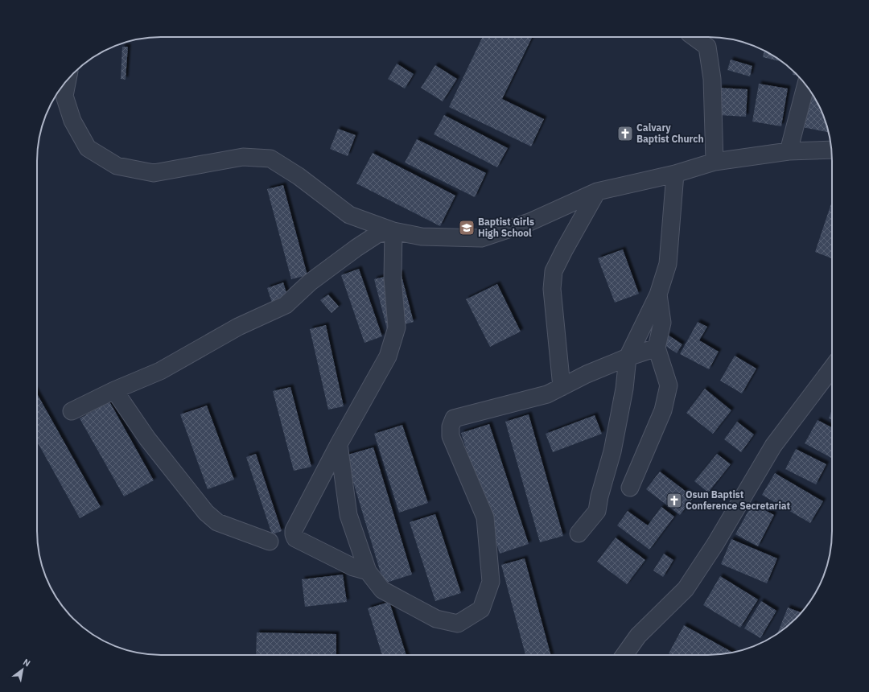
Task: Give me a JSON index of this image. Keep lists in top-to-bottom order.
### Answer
{
  "places": {
    "church": ["Calvary Baptist Church", "Osun Baptist Conference Secretariat"],
    "school or university": ["Baptist Girls High School"]
  },
  "north": "top right"
}
